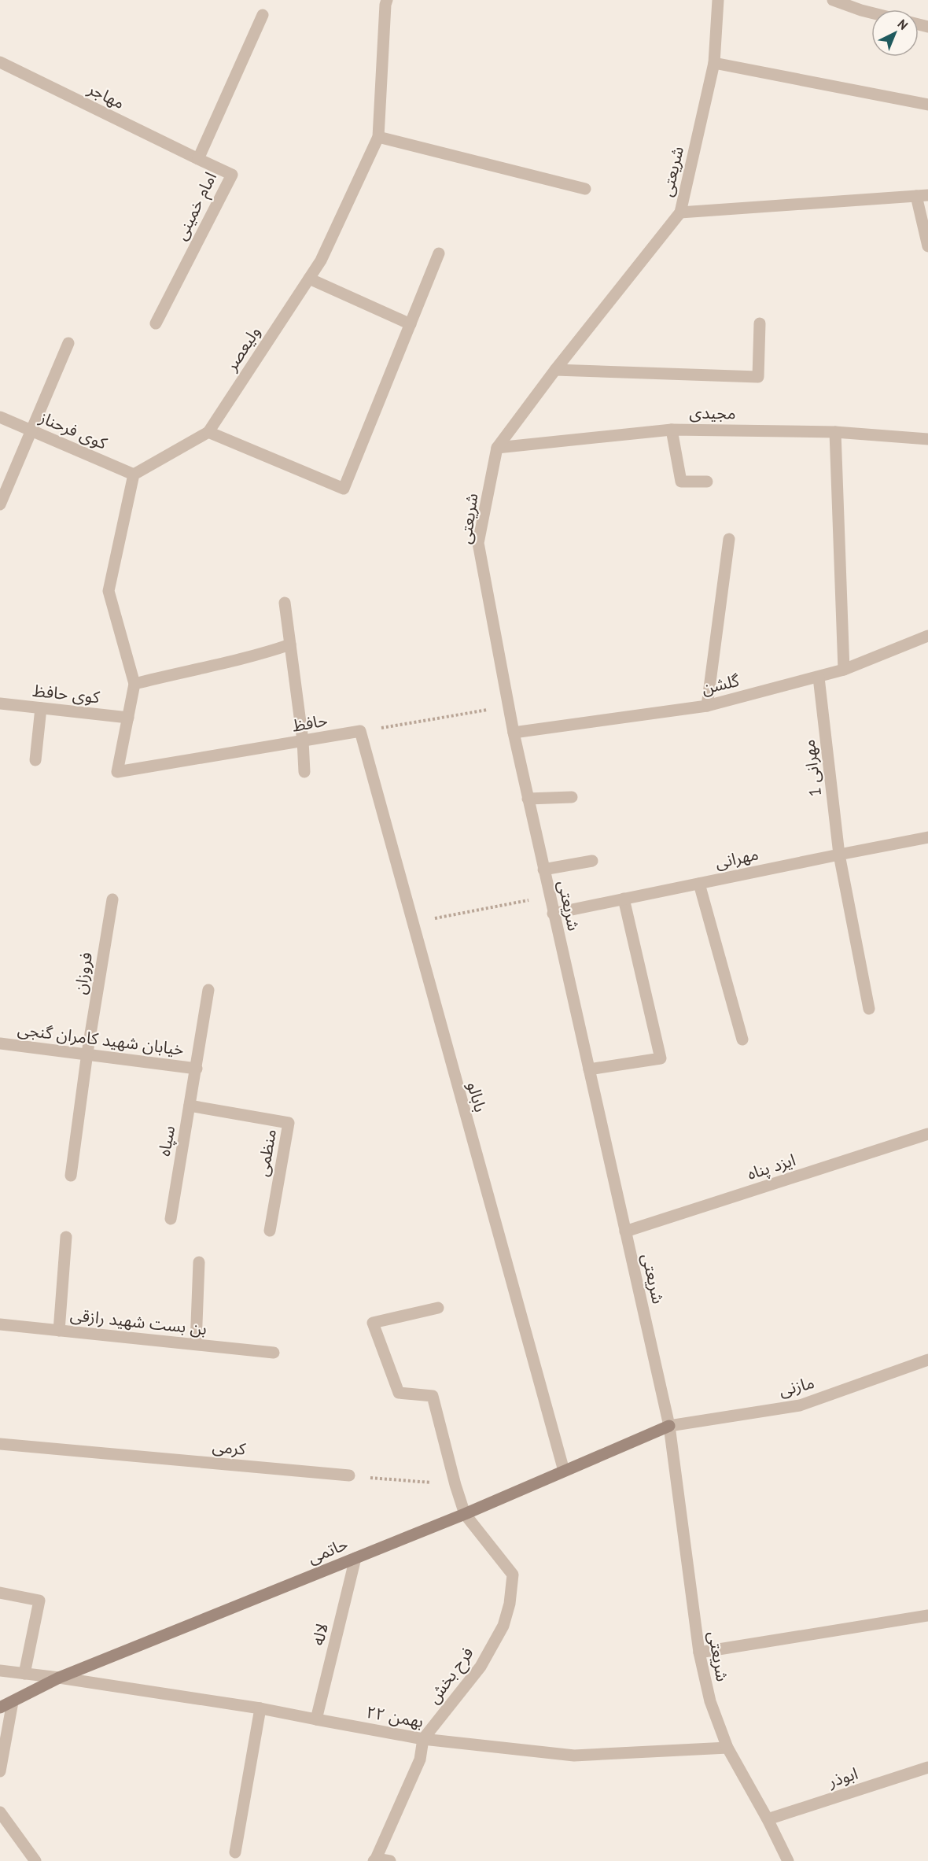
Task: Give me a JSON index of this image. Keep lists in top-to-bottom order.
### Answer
{
  "streets": {
    "main road": ["حاتمی"],
    "street": [
      "مهاجر",
      "شریعتی",
      "امام خمینی",
      "ولیعصر",
      "مجیدی",
      "کوی فرحناز",
      "گلشن",
      "کوی حافظ",
      "حافظ",
      "مهرانی 1",
      "مهرانی",
      "فروزان",
      "خیابان شهید کامران گنجی",
      "بابالو",
      "سپاه",
      "منظمی",
      "ایزد پناه",
      "بن بست شهید رازقی",
      "مازنی",
      "کرمی",
      "لاله",
      "فرح بخش",
      "۲۲ بهمن",
      "ابوذر"
    ]
  },
  "crossings": [
    ["مهاجر", "امام خمینی"],
    ["شریعتی", "مجیدی"],
    ["شریعتی", "گلشن"],
    ["شریعتی", "مهرانی"],
    ["شریعتی", "ایزد پناه"],
    ["شریعتی", "مازنی"],
    ["شریعتی", "حاتمی"],
    ["شریعتی", "۲۲ بهمن"],
    ["شریعتی", "ابوذر"],
    ["ولیعصر", "کوی فرحناز"],
    ["گلشن", "مهرانی 1"],
    ["کوی حافظ", "حافظ"],
    ["حافظ", "بابالو"],
    ["مهرانی 1", "مهرانی"],
    ["فروزان", "خیابان شهید کامران گنجی"],
    ["خیابان شهید کامران گنجی", "سپاه"],
    ["بابالو", "حاتمی"],
    ["سپاه", "منظمی"],
    ["مازنی", "حاتمی"],
    ["حاتمی", "لاله"],
    ["حاتمی", "فرح بخش"],
    ["حاتمی", "۲۲ بهمن"],
    ["لاله", "۲۲ بهمن"],
    ["فرح بخش", "۲۲ بهمن"]
  ],
  "north": "top right"
}
